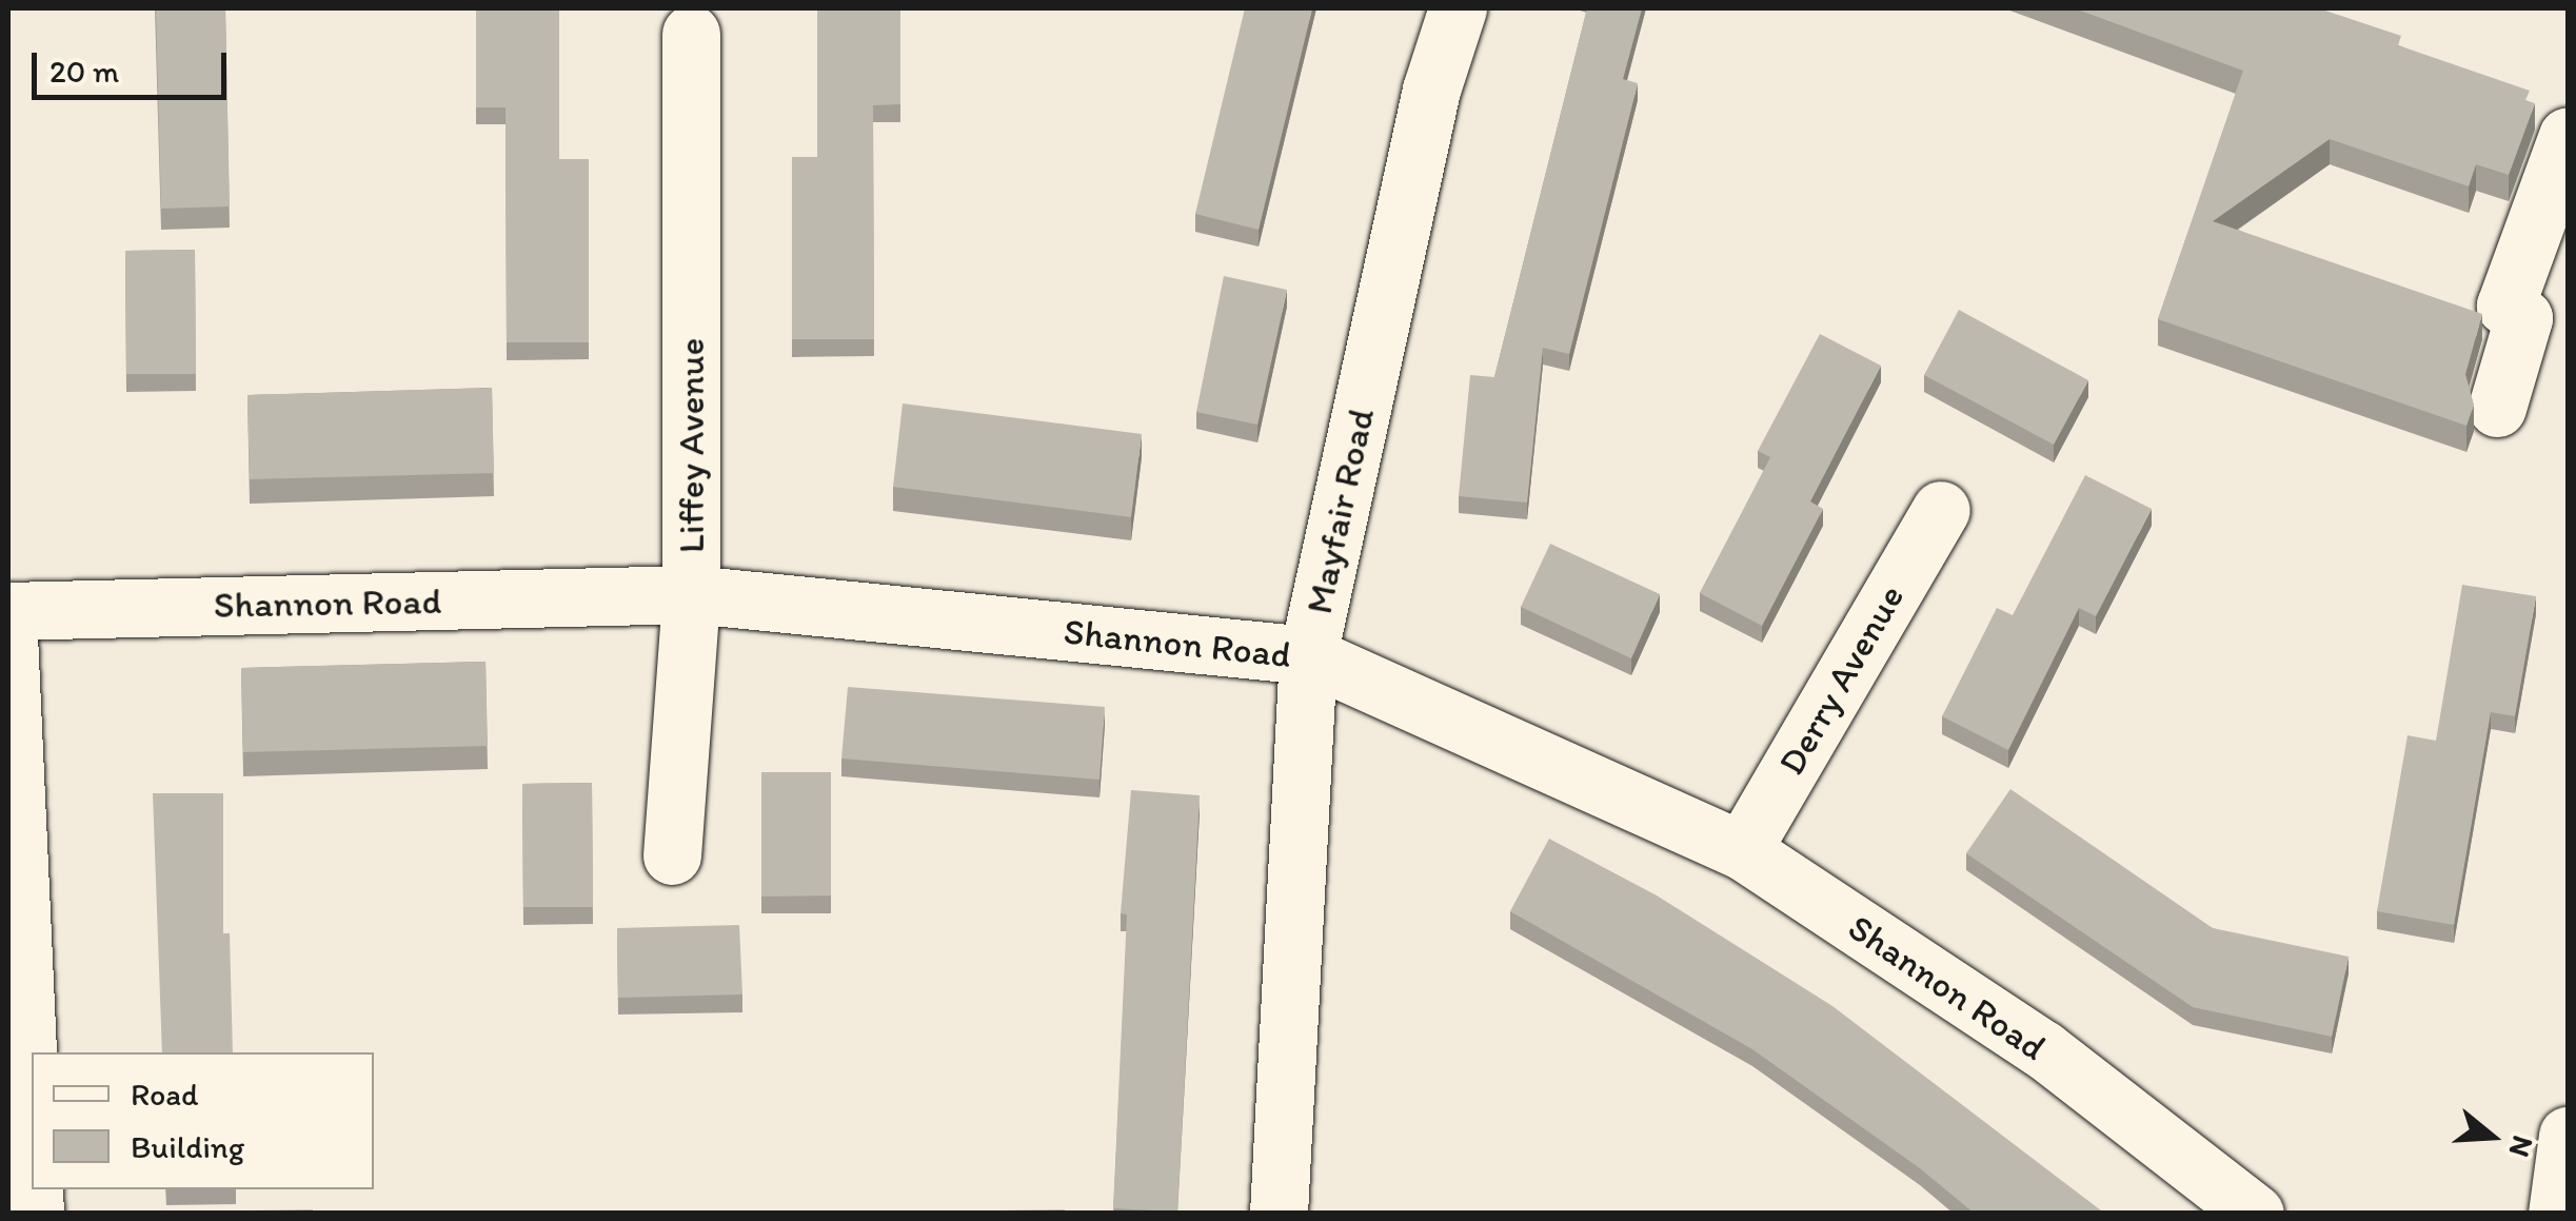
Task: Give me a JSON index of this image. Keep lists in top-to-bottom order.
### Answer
{
  "streets": {
    "street": [
      "Liffey Avenue",
      "Mayfair Road",
      "Shannon Road",
      "Derry Avenue"
    ]
  },
  "crossings": [
    ["Liffey Avenue", "Shannon Road"],
    ["Mayfair Road", "Shannon Road"],
    ["Shannon Road", "Derry Avenue"]
  ],
  "legend": ["Road", "Building"],
  "scale_bar": "20 m",
  "north": "right"
}
